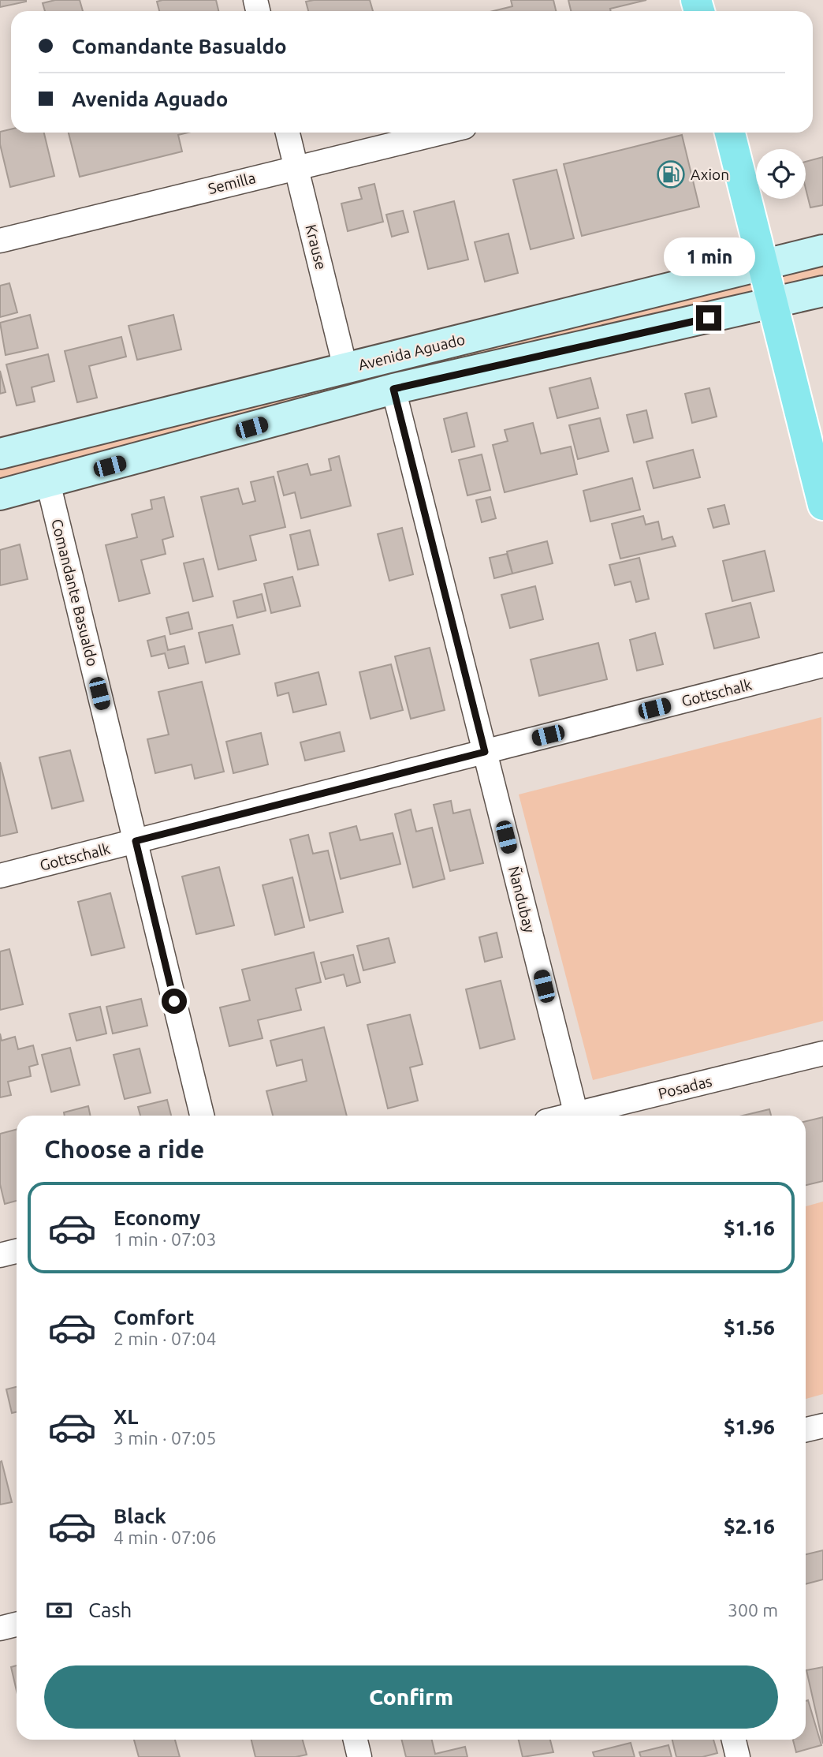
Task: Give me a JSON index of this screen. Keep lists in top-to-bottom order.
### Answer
{
  "streets": {
    "main road": ["Avenida Aguado"],
    "street": [
      "Semilla",
      "Krause",
      "Comandante Basualdo",
      "Gottschalk",
      "Ñandubay",
      "Posadas"
    ]
  },
  "crossings": [
    ["Semilla", "Krause"],
    ["Krause", "Avenida Aguado"],
    ["Avenida Aguado", "Comandante Basualdo"],
    ["Avenida Aguado", "Ñandubay"],
    ["Comandante Basualdo", "Gottschalk"],
    ["Gottschalk", "Ñandubay"]
  ],
  "places": {
    "fuel station": ["Axion"]
  },
  "page": {
    "banner": ["Comandante Basualdo", "Avenida Aguado"],
    "bubble": "1 min",
    "heading": "Choose a ride",
    "list": [
      {
        "name": "Economy",
        "note": "1 min · 07:03",
        "value": "$1.16"
      },
      {
        "name": "Comfort",
        "note": "2 min · 07:04",
        "value": "$1.56"
      },
      {
        "name": "XL",
        "note": "3 min · 07:05",
        "value": "$1.96"
      },
      {
        "name": "Black",
        "note": "4 min · 07:06",
        "value": "$2.16"
      }
    ],
    "pay": ["Cash", "300 m"],
    "buttons": "Confirm"
  }
}
